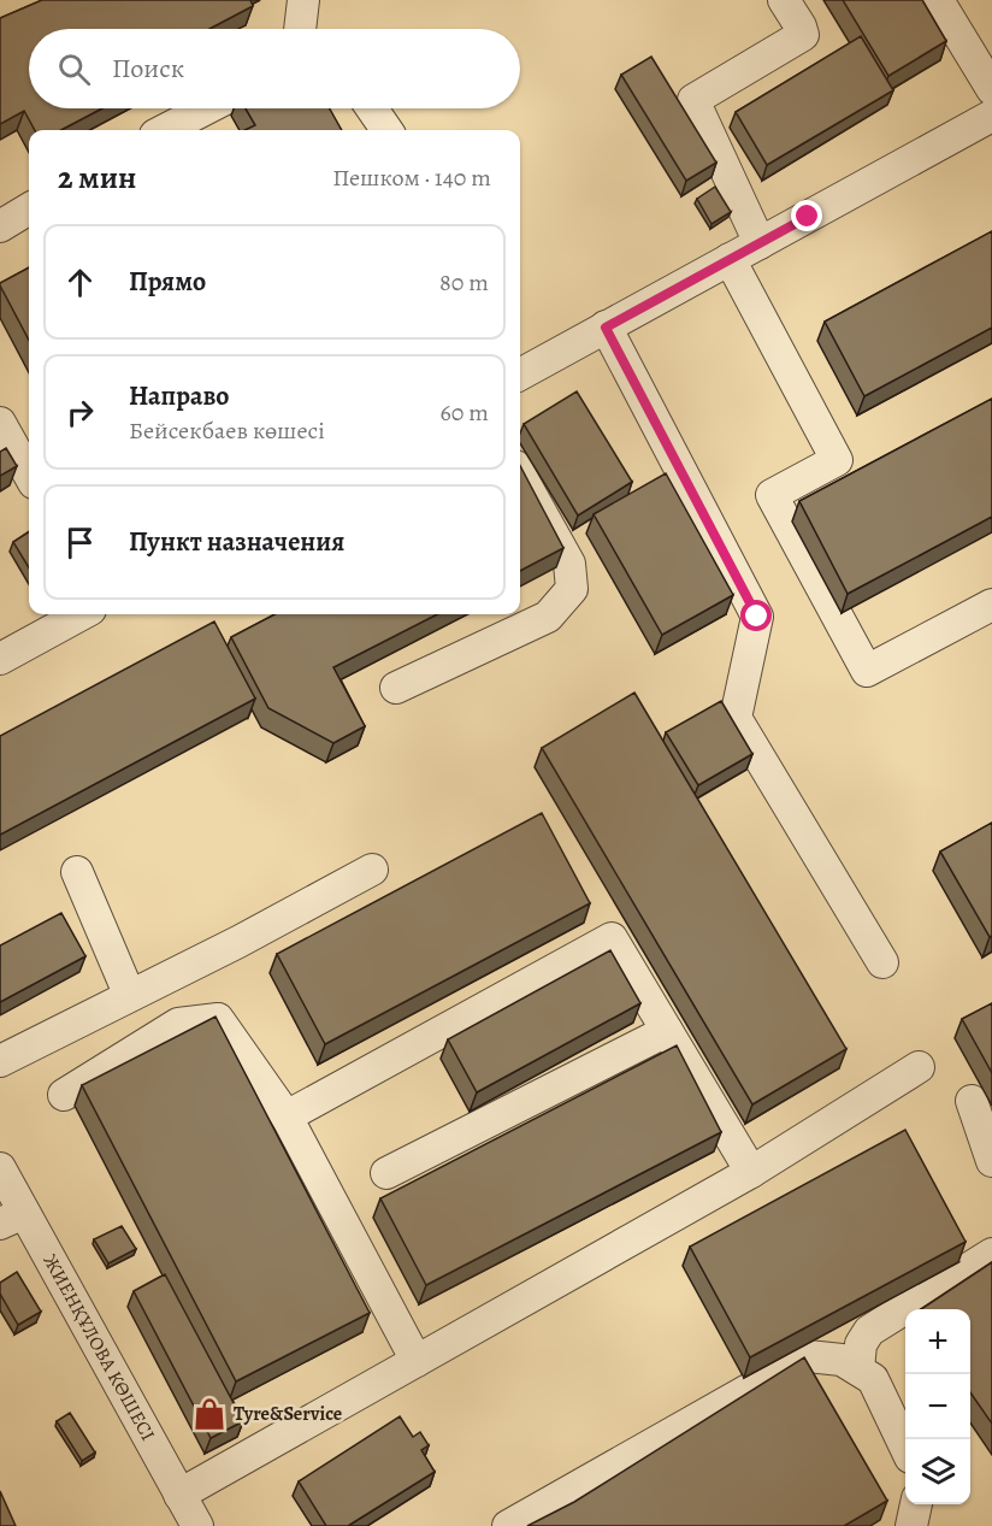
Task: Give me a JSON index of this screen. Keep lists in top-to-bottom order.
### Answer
{
  "streets": {
    "street": ["ЖИЕНҚҰЛОВА КӨШЕСІ"]
  },
  "places": {
    "shop": ["Tyre&Service"]
  },
  "page": {
    "search": "Поиск",
    "heading": ["2 мин", "Пешком · 140 m"],
    "list": [
      ["Прямо", "80 m"],
      ["Направо", "Бейсекбаев көшесі", "60 m"],
      "Пункт назначения"
    ],
    "map_buttons": ["+", "−"]
  }
}
